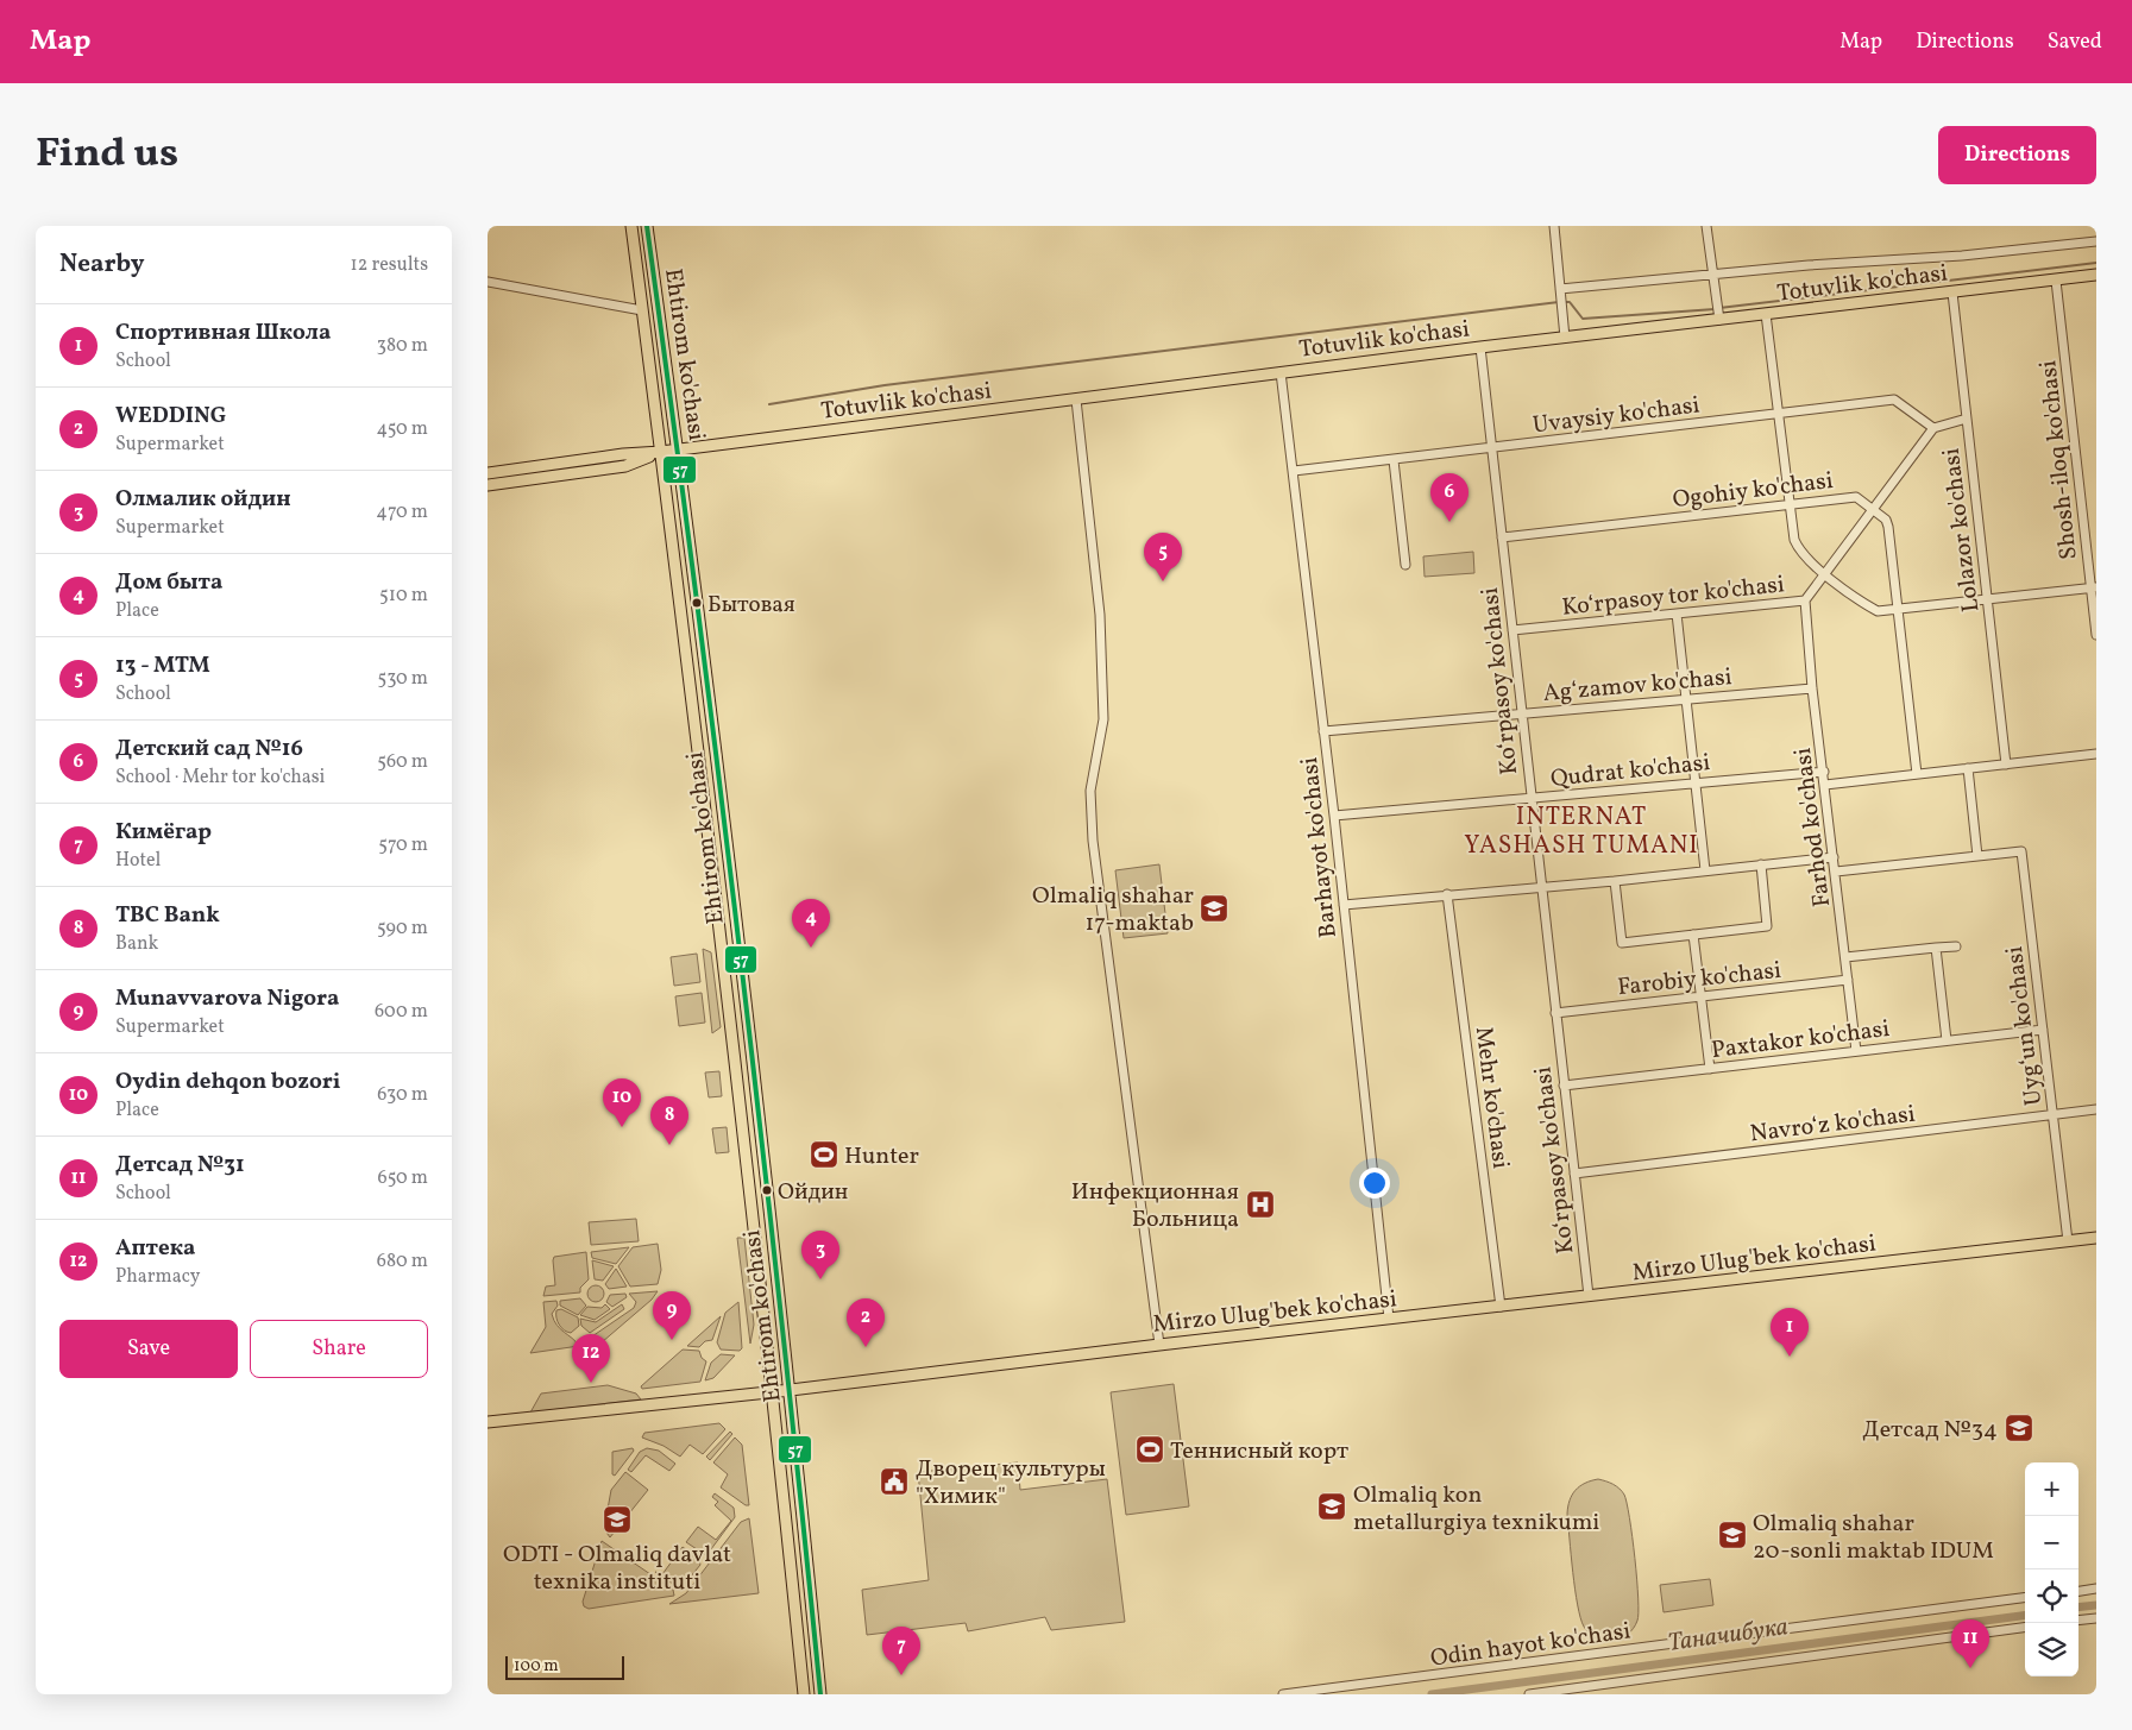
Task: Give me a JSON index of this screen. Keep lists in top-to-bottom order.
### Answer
{
  "streets": {
    "main road": ["Totuvlik ko'chasi", "Ehtirom ko'chasi", "Mirzo Ulug'bek ko'chasi"],
    "street": [
      "Uvaysiy ko'chasi",
      "Shosh-iloq ko'chasi",
      "Ogohiy ko'chasi",
      "Lolazor ko'chasi",
      "Ko‘rpasoy tor ko'chasi",
      "Ko‘rpasoy ko'chasi",
      "Ag‘zamov ko'chasi",
      "Qudrat ko'chasi",
      "Farhod ko'chasi",
      "Barhayot ko'chasi",
      "Farobiy ko'chasi",
      "Uyg‘un ko'chasi",
      "Paxtakor ko'chasi",
      "Mehr ko'chasi",
      "Navro‘z ko'chasi",
      "Odin hayot ko'chasi"
    ]
  },
  "crossings": [
    ["Totuvlik ko'chasi", "Ehtirom ko'chasi"],
    ["Totuvlik ko'chasi", "Shosh-iloq ko'chasi"],
    ["Totuvlik ko'chasi", "Lolazor ko'chasi"],
    ["Totuvlik ko'chasi", "Ko‘rpasoy ko'chasi"],
    ["Totuvlik ko'chasi", "Barhayot ko'chasi"],
    ["Ehtirom ko'chasi", "Mirzo Ulug'bek ko'chasi"],
    ["Uvaysiy ko'chasi", "Ko‘rpasoy tor ko'chasi"],
    ["Uvaysiy ko'chasi", "Ko‘rpasoy ko'chasi"],
    ["Uvaysiy ko'chasi", "Barhayot ko'chasi"],
    ["Ogohiy ko'chasi", "Ko‘rpasoy tor ko'chasi"],
    ["Ogohiy ko'chasi", "Ko‘rpasoy ko'chasi"],
    ["Ko‘rpasoy tor ko'chasi", "Ko‘rpasoy ko'chasi"],
    ["Ko‘rpasoy tor ko'chasi", "Farhod ko'chasi"],
    ["Ko‘rpasoy ko'chasi", "Ag‘zamov ko'chasi"],
    ["Ko‘rpasoy ko'chasi", "Qudrat ko'chasi"],
    ["Ko‘rpasoy ko'chasi", "Farobiy ko'chasi"],
    ["Ko‘rpasoy ko'chasi", "Paxtakor ko'chasi"],
    ["Ko‘rpasoy ko'chasi", "Navro‘z ko'chasi"],
    ["Ko‘rpasoy ko'chasi", "Mirzo Ulug'bek ko'chasi"],
    ["Ag‘zamov ko'chasi", "Farhod ko'chasi"],
    ["Ag‘zamov ko'chasi", "Barhayot ko'chasi"],
    ["Qudrat ko'chasi", "Farhod ko'chasi"],
    ["Qudrat ko'chasi", "Barhayot ko'chasi"],
    ["Farhod ko'chasi", "Farobiy ko'chasi"],
    ["Farhod ko'chasi", "Uyg‘un ko'chasi"],
    ["Farhod ko'chasi", "Paxtakor ko'chasi"],
    ["Barhayot ko'chasi", "Mirzo Ulug'bek ko'chasi"],
    ["Uyg‘un ko'chasi", "Paxtakor ko'chasi"],
    ["Uyg‘un ko'chasi", "Navro‘z ko'chasi"],
    ["Uyg‘un ko'chasi", "Mirzo Ulug'bek ko'chasi"],
    ["Mehr ko'chasi", "Mirzo Ulug'bek ko'chasi"]
  ],
  "districts": ["INTERNAT YASHASH TUMANI"],
  "water": ["Таначибука"],
  "places": {
    "other": ["Бытовая", "Ойдин"],
    "school or university": [
      "Olmaliq shahar 17-maktab",
      "Детсад №34",
      "Olmaliq kon metallurgiya texnikumi",
      "ODTI - Olmaliq davlat texnika instituti",
      "Olmaliq shahar 20-sonli maktab IDUM"
    ],
    "sports": ["Hunter", "Теннисный корт"],
    "hospital": ["Инфекционная Больница"],
    "public building": ["Дворец культуры \"Химик\""]
  },
  "lines": ["transit line 57"],
  "scale_bar": "100 m",
  "page": {
    "header": "Map",
    "nav": ["Map", "Directions", "Saved"],
    "title": "Find us",
    "buttons": [
      "Directions",
      ["Save", "Share"]
    ],
    "heading": ["Nearby", "12 results"],
    "list": [
      {
        "mark": "1",
        "name": "Спортивная Школа",
        "note": "School",
        "value": "380 m"
      },
      {
        "mark": "2",
        "name": "WEDDING",
        "note": "Supermarket",
        "value": "450 m"
      },
      {
        "mark": "3",
        "name": "Олмалик ойдин",
        "note": "Supermarket",
        "value": "470 m"
      },
      {
        "mark": "4",
        "name": "Дом быта",
        "note": "Place",
        "value": "510 m"
      },
      {
        "mark": "5",
        "name": "13 - MTM",
        "note": "School",
        "value": "530 m"
      },
      {
        "mark": "6",
        "name": "Детский сад №16",
        "note": "School · Mehr tor ko'chasi",
        "value": "560 m"
      },
      {
        "mark": "7",
        "name": "Кимёгар",
        "note": "Hotel",
        "value": "570 m"
      },
      {
        "mark": "8",
        "name": "TBC Bank",
        "note": "Bank",
        "value": "590 m"
      },
      {
        "mark": "9",
        "name": "Munavvarova Nigora",
        "note": "Supermarket",
        "value": "600 m"
      },
      {
        "mark": "10",
        "name": "Oydin dehqon bozori",
        "note": "Place",
        "value": "630 m"
      },
      {
        "mark": "11",
        "name": "Детсад №31",
        "note": "School",
        "value": "650 m"
      },
      {
        "mark": "12",
        "name": "Аптека",
        "note": "Pharmacy",
        "value": "680 m"
      }
    ],
    "pins": [
      "6",
      "5",
      "4",
      "10",
      "8",
      "3",
      "9",
      "2",
      "1",
      "12",
      "11",
      "7"
    ],
    "map_buttons": ["+", "−"],
    "scale": "100 m"
  }
}
